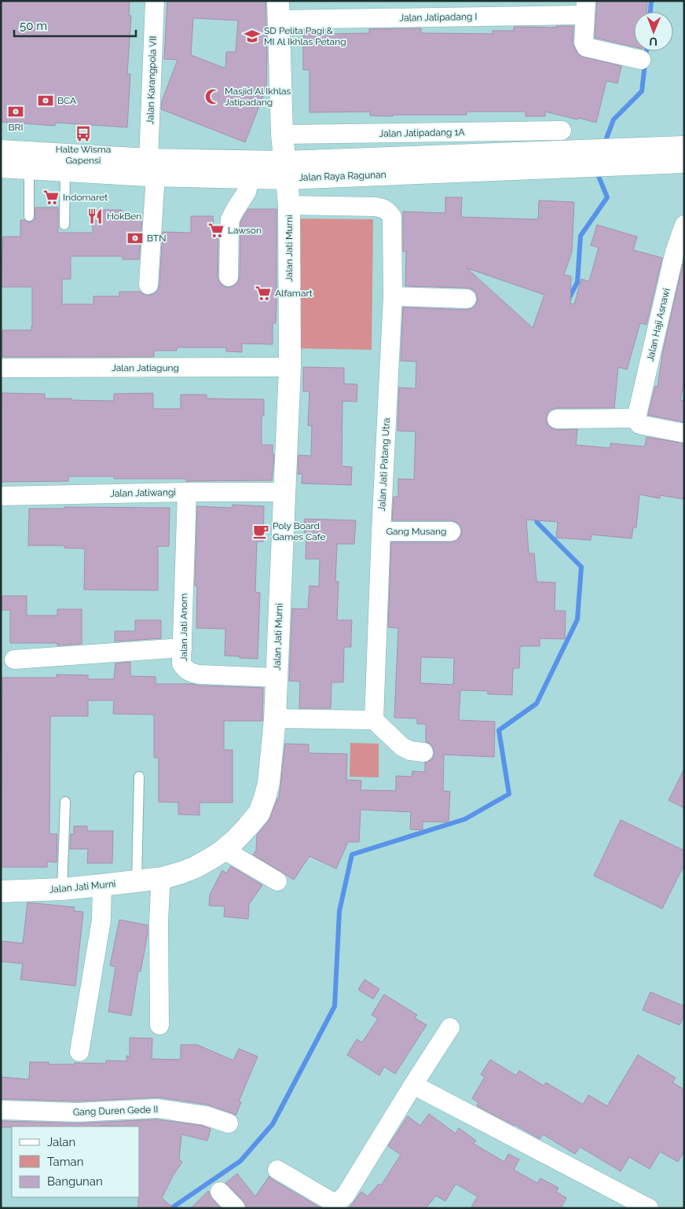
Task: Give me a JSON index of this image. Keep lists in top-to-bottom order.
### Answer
{
  "streets": {
    "street": [
      "Jalan Jatipadang I",
      "Jalan Karangpola VII",
      "Jalan Jatipadang 1A",
      "Jalan Raya Ragunan",
      "Jalan Jati Murni",
      "Jalan Haji Asnawi",
      "Jalan Jatiagung",
      "Jalan Jati Patang Utra",
      "Jalan Jatiwangi",
      "Gang Musang",
      "Jalan Jati Anom",
      "Gang Duren Gede II"
    ]
  },
  "crossings": [
    ["Jalan Jatipadang I", "Jalan Jati Murni"],
    ["Jalan Karangpola VII", "Jalan Raya Ragunan"],
    ["Jalan Jatipadang 1A", "Jalan Jati Murni"],
    ["Jalan Raya Ragunan", "Jalan Jati Murni"],
    ["Jalan Jati Murni", "Jalan Jatiagung"],
    ["Jalan Jati Murni", "Jalan Jati Patang Utra"],
    ["Jalan Jati Murni", "Jalan Jatiwangi"],
    ["Jalan Jati Murni", "Jalan Jati Anom"],
    ["Jalan Jati Patang Utra", "Gang Musang"],
    ["Jalan Jatiwangi", "Jalan Jati Anom"]
  ],
  "places": {
    "school or university": ["SD Pelita Pagi & MI Al Ikhlas Petang"],
    "mosque": ["Masjid Al Ikhlas Jatipadang"],
    "bank": ["BCA", "BRI", "BTN"],
    "bus stop": ["Halte Wisma Gapensi"],
    "supermarket": ["Indomaret", "Lawson", "Alfamart"],
    "restaurant": ["HokBen"],
    "cafe": ["Poly Board Games Cafe"]
  },
  "legend": ["Jalan", "Taman", "Bangunan"],
  "scale_bar": "50 m",
  "north": "bottom"
}
